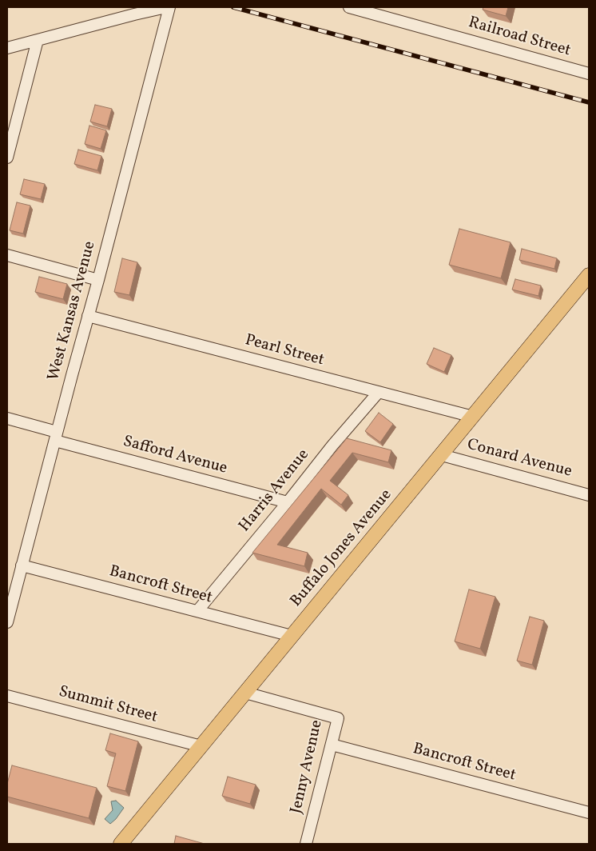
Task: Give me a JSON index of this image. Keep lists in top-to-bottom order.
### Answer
{
  "streets": {
    "main road": ["Buffalo Jones Avenue"],
    "street": [
      "Railroad Street",
      "West Kansas Avenue",
      "Pearl Street",
      "Safford Avenue",
      "Conard Avenue",
      "Harris Avenue",
      "Bancroft Street",
      "Summit Street",
      "Jenny Avenue"
    ]
  },
  "crossings": [
    ["West Kansas Avenue", "Pearl Street"],
    ["West Kansas Avenue", "Safford Avenue"],
    ["West Kansas Avenue", "Bancroft Street"],
    ["Pearl Street", "Harris Avenue"],
    ["Pearl Street", "Buffalo Jones Avenue"],
    ["Safford Avenue", "Harris Avenue"],
    ["Conard Avenue", "Buffalo Jones Avenue"],
    ["Harris Avenue", "Bancroft Street"],
    ["Buffalo Jones Avenue", "Bancroft Street"],
    ["Buffalo Jones Avenue", "Summit Street"],
    ["Buffalo Jones Avenue", "Jenny Avenue"],
    ["Bancroft Street", "Jenny Avenue"]
  ]
}
